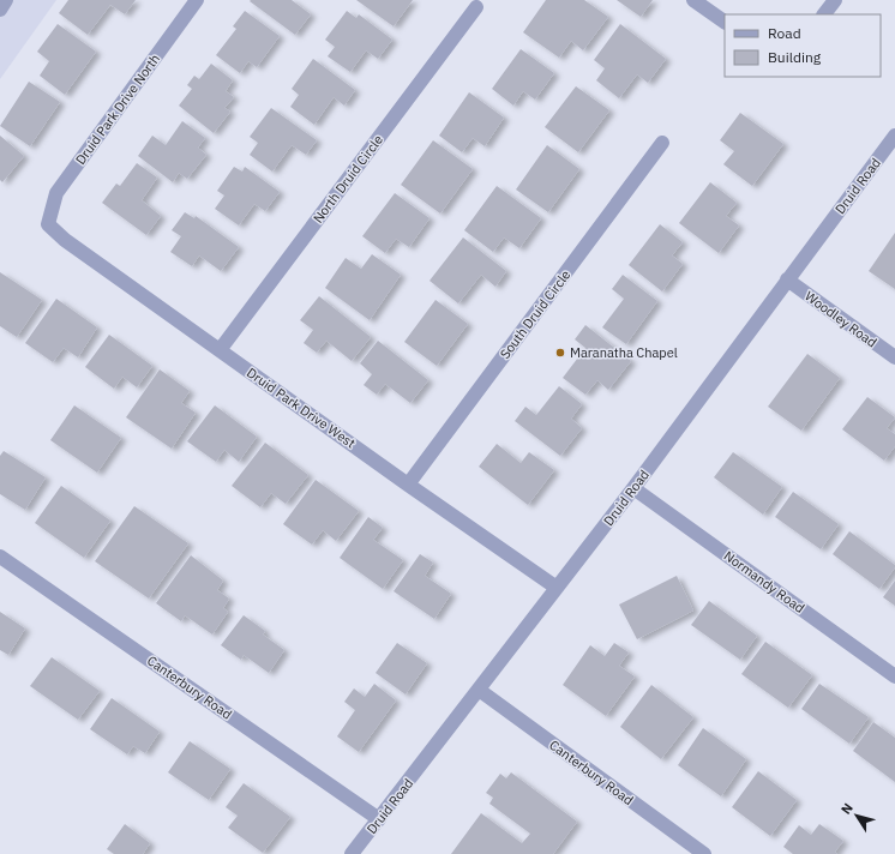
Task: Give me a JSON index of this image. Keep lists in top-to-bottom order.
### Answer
{
  "streets": {
    "street": [
      "Druid Park Drive North",
      "North Druid Circle",
      "Druid Road",
      "South Druid Circle",
      "Woodley Road",
      "Druid Park Drive West",
      "Normandy Road",
      "Canterbury Road"
    ]
  },
  "crossings": [
    ["Druid Park Drive North", "Druid Park Drive West"],
    ["North Druid Circle", "Druid Park Drive West"],
    ["Druid Road", "Woodley Road"],
    ["Druid Road", "Druid Park Drive West"],
    ["Druid Road", "Normandy Road"],
    ["Druid Road", "Canterbury Road"],
    ["South Druid Circle", "Druid Park Drive West"]
  ],
  "places": ["Maranatha Chapel"],
  "legend": ["Road", "Building"],
  "north": "top left"
}
